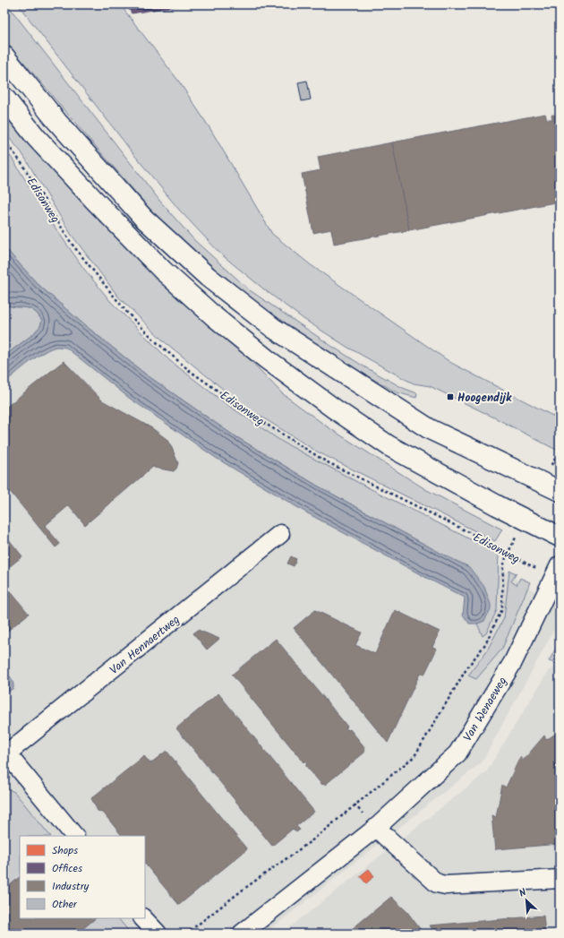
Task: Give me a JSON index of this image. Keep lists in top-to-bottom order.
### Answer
{
  "streets": {
    "street": ["Van Hennaertweg", "Van Wenaeweg"],
    "path": ["Edisonweg"]
  },
  "crossings": [
    ["Edisonweg", "Van Wenaeweg"]
  ],
  "places": {
    "transit": ["Hoogendijk"]
  },
  "legend": [
    "Shops",
    "Offices",
    "Industry",
    "Other"
  ],
  "north": "top left"
}
